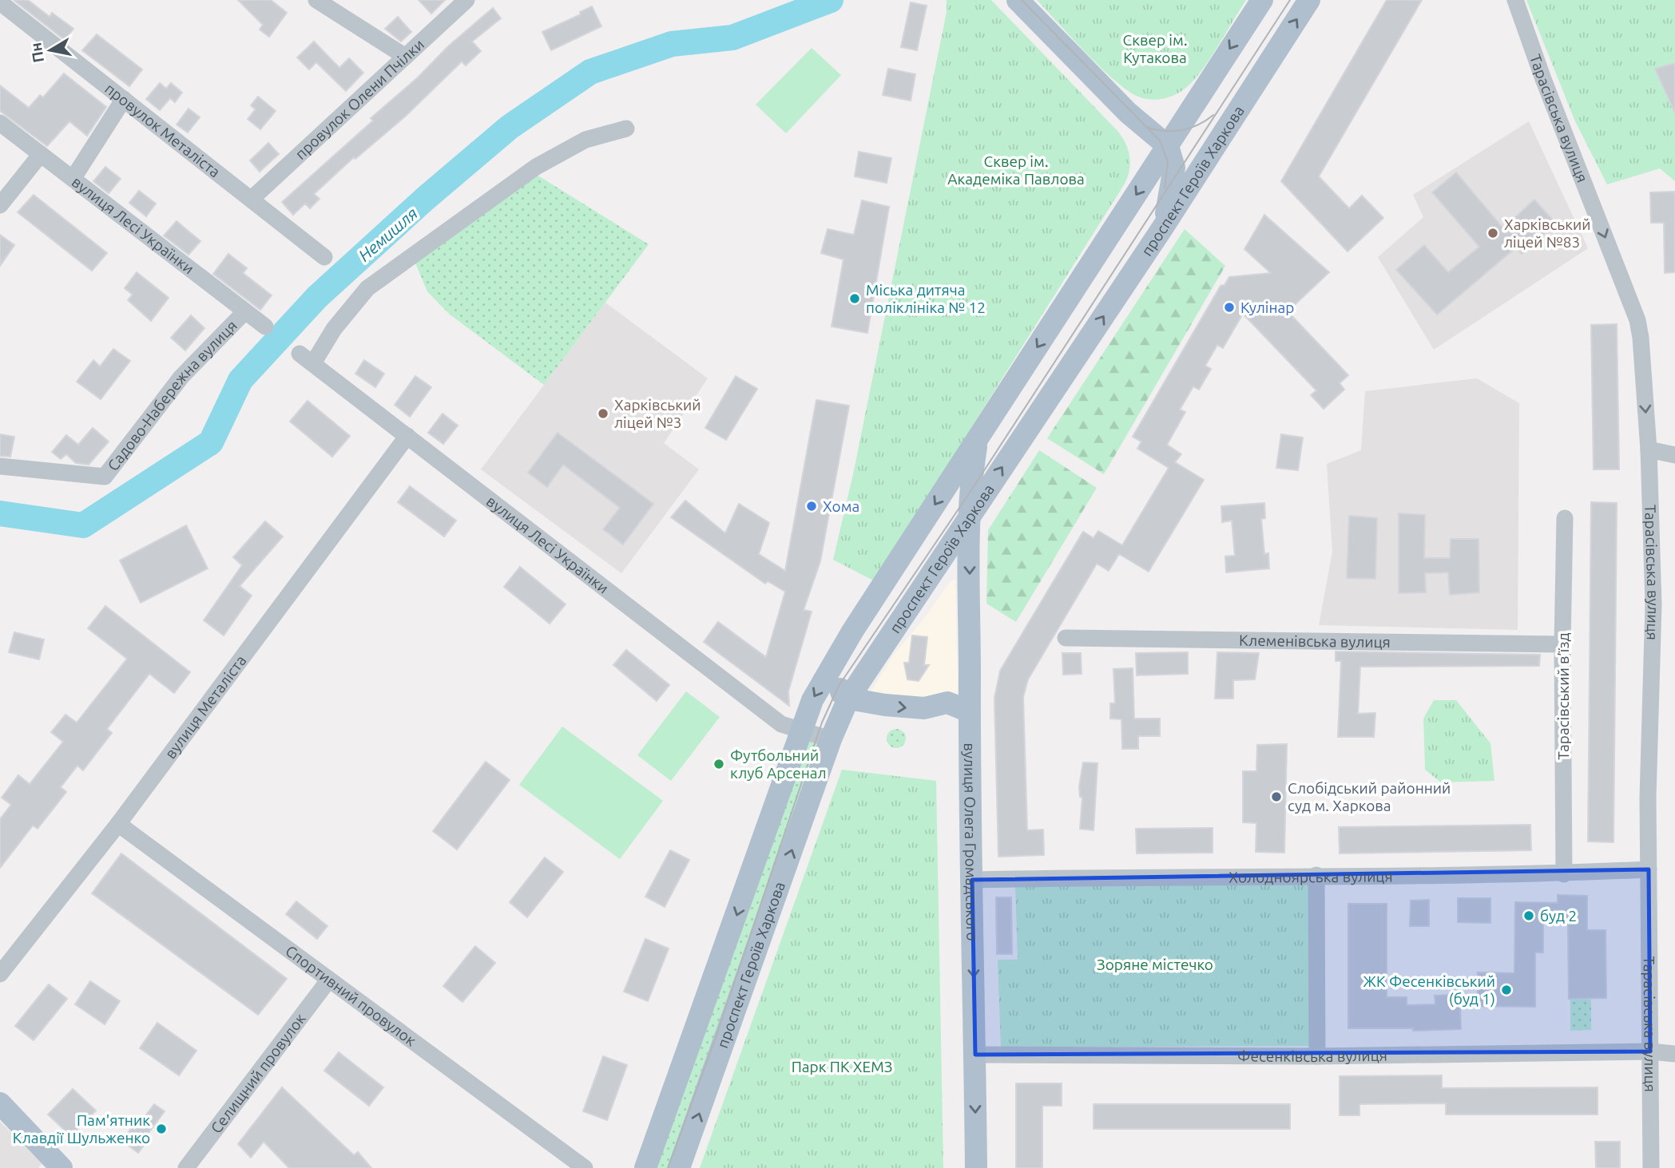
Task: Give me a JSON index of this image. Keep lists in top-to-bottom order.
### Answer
{
  "streets": {
    "main road": ["проспект Героїв Харкова", "вулиця Олега Громадського"],
    "street": [
      "провулок Олени Пчілки",
      "Тарасівська вулиця",
      "провулок Металіста",
      "вулиця Лесі Українки",
      "Садово-Набережна вулиця",
      "Клеменівська вулиця",
      "Тарасівський в’їзд",
      "вулиця Металіста",
      "Холодноярська вулиця",
      "Спортивний провулок",
      "Фесенківська вулиця",
      "Селищний провулок"
    ]
  },
  "crossings": [
    ["провулок Олени Пчілки", "провулок Металіста"],
    ["Тарасівська вулиця", "Холодноярська вулиця"],
    ["Тарасівська вулиця", "Фесенківська вулиця"],
    ["проспект Героїв Харкова", "вулиця Лесі Українки"],
    ["проспект Героїв Харкова", "вулиця Олега Громадського"],
    ["вулиця Лесі Українки", "Садово-Набережна вулиця"],
    ["вулиця Лесі Українки", "вулиця Металіста"],
    ["Клеменівська вулиця", "Тарасівський в’їзд"],
    ["Тарасівський в’їзд", "Холодноярська вулиця"],
    ["вулиця Металіста", "Спортивний провулок"],
    ["вулиця Олега Громадського", "Холодноярська вулиця"],
    ["вулиця Олега Громадського", "Фесенківська вулиця"],
    ["Спортивний провулок", "Селищний провулок"]
  ],
  "one_way": ["Тарасівська вулиця", "вулиця Олега Громадського"],
  "water": ["Немишля"],
  "parks": [
    "Сквер ім. Кутакова",
    "Сквер ім. Академіка Павлова",
    "Зоряне містечко",
    "Парк ПК ХЕМЗ"
  ],
  "places": [
    "Харківський ліцей №83",
    "Міська дитяча поліклініка № 12",
    "Кулінар",
    "Харківський ліцей №3",
    "Хома",
    "Футбольний клуб Арсенал",
    "Слобідський районний суд м. Харкова",
    "буд 2",
    "ЖК Фесенківський (буд 1)",
    "Пам'ятник Клавдії Шульженко"
  ],
  "north": "left"
}
